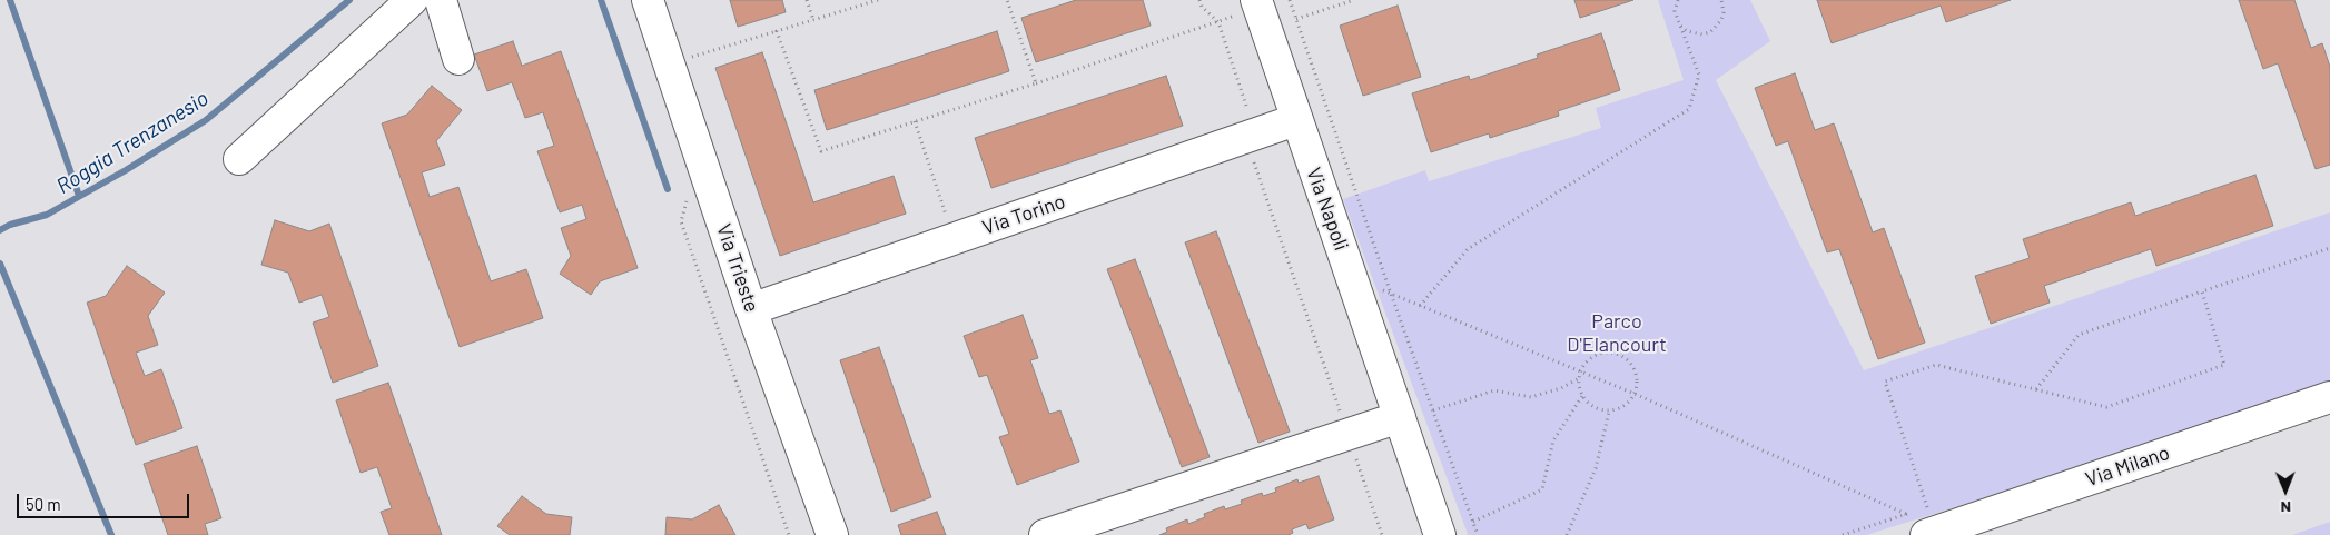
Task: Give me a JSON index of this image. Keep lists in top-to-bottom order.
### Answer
{
  "streets": {
    "street": [
      "Via Napoli",
      "Via Torino",
      "Via Trieste",
      "Via Milano"
    ]
  },
  "crossings": [
    ["Via Napoli", "Via Torino"],
    ["Via Torino", "Via Trieste"]
  ],
  "water": ["Roggia Trenzanesio"],
  "parks": ["Parco D'Elancourt"],
  "scale_bar": "50 m",
  "north": "bottom"
}
